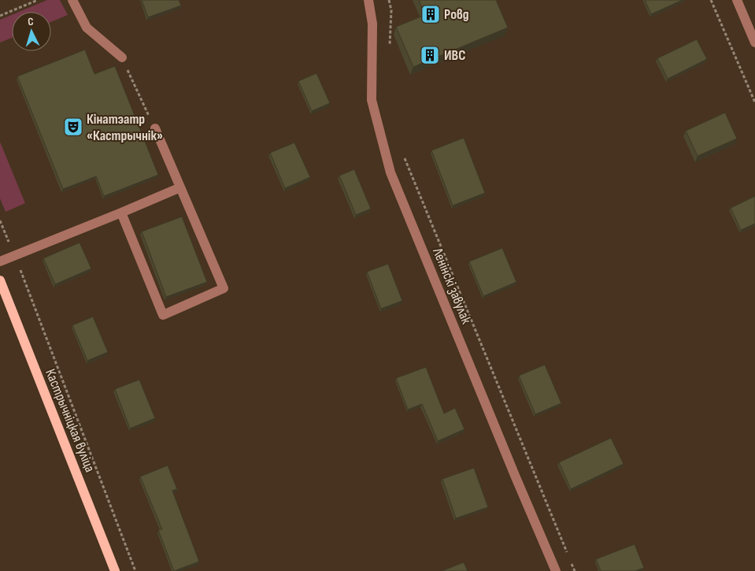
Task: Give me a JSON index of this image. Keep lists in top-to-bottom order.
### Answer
{
  "streets": {
    "main road": ["Кастрычніцкая вуліца"],
    "street": ["Ленінскі завулак"]
  },
  "places": {
    "building": ["Ровд", "ИВС"],
    "theatre": ["Кінатэатр «Кастрычнік»"]
  },
  "north": "top"
}
